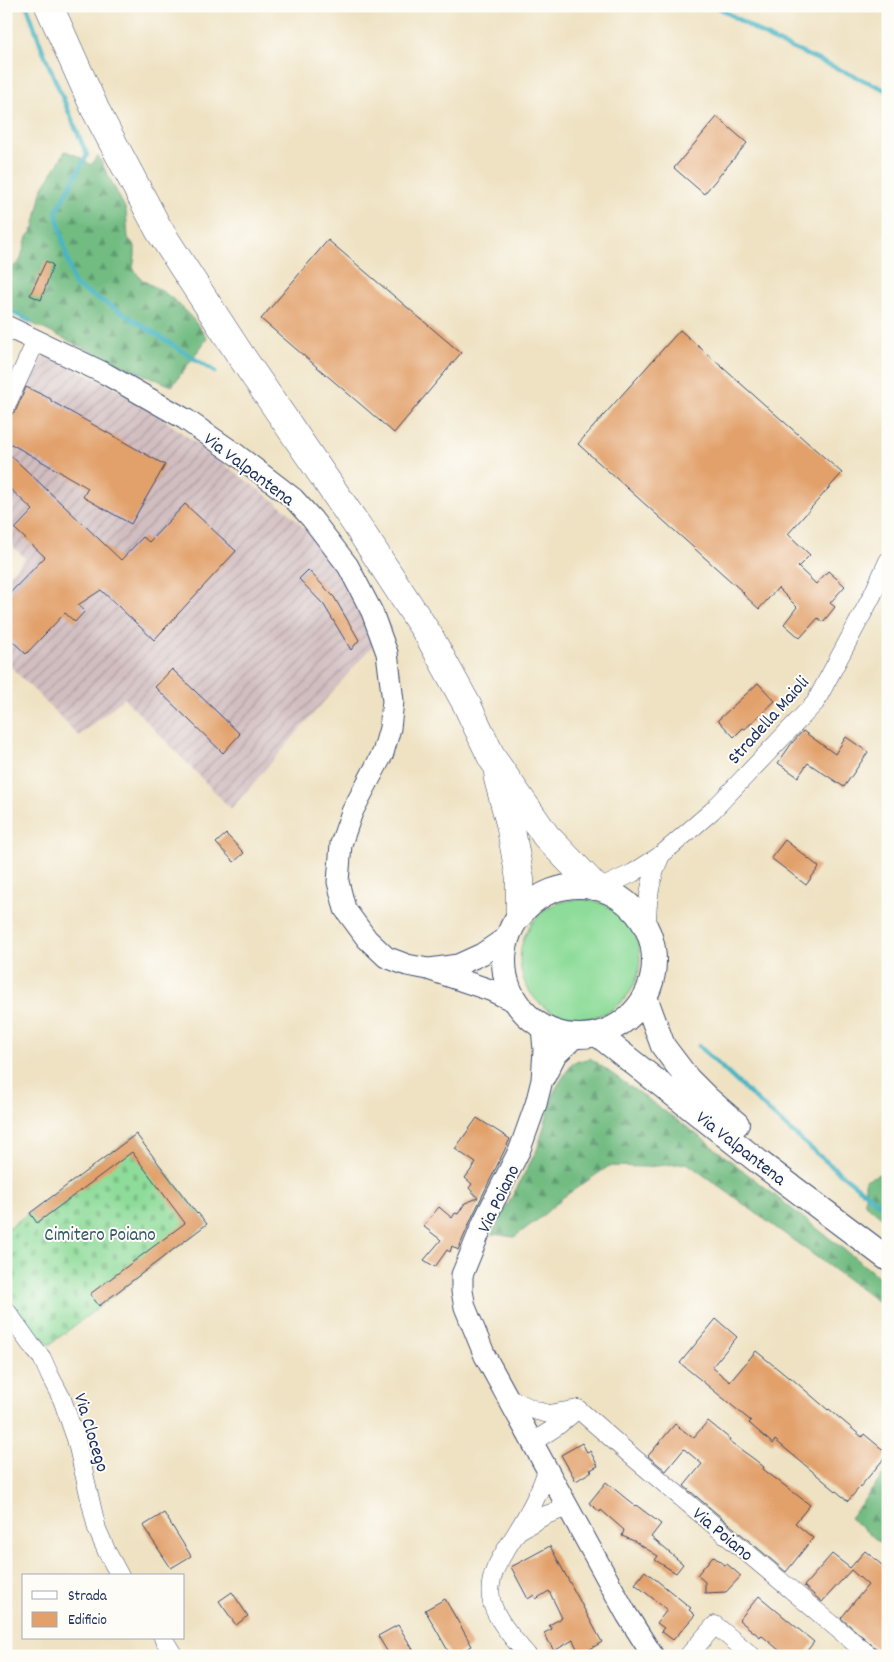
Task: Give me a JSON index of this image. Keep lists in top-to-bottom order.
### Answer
{
  "streets": {
    "highway": ["Via Valpantena"],
    "street": ["Stradella Maioli", "Via Poiano", "Via Clocego"]
  },
  "crossings": [
    ["Via Valpantena", "Stradella Maioli"],
    ["Via Valpantena", "Via Poiano"],
    ["Stradella Maioli", "Via Poiano"]
  ],
  "parks": ["Cimitero Poiano"],
  "legend": ["Strada", "Edificio"]
}
